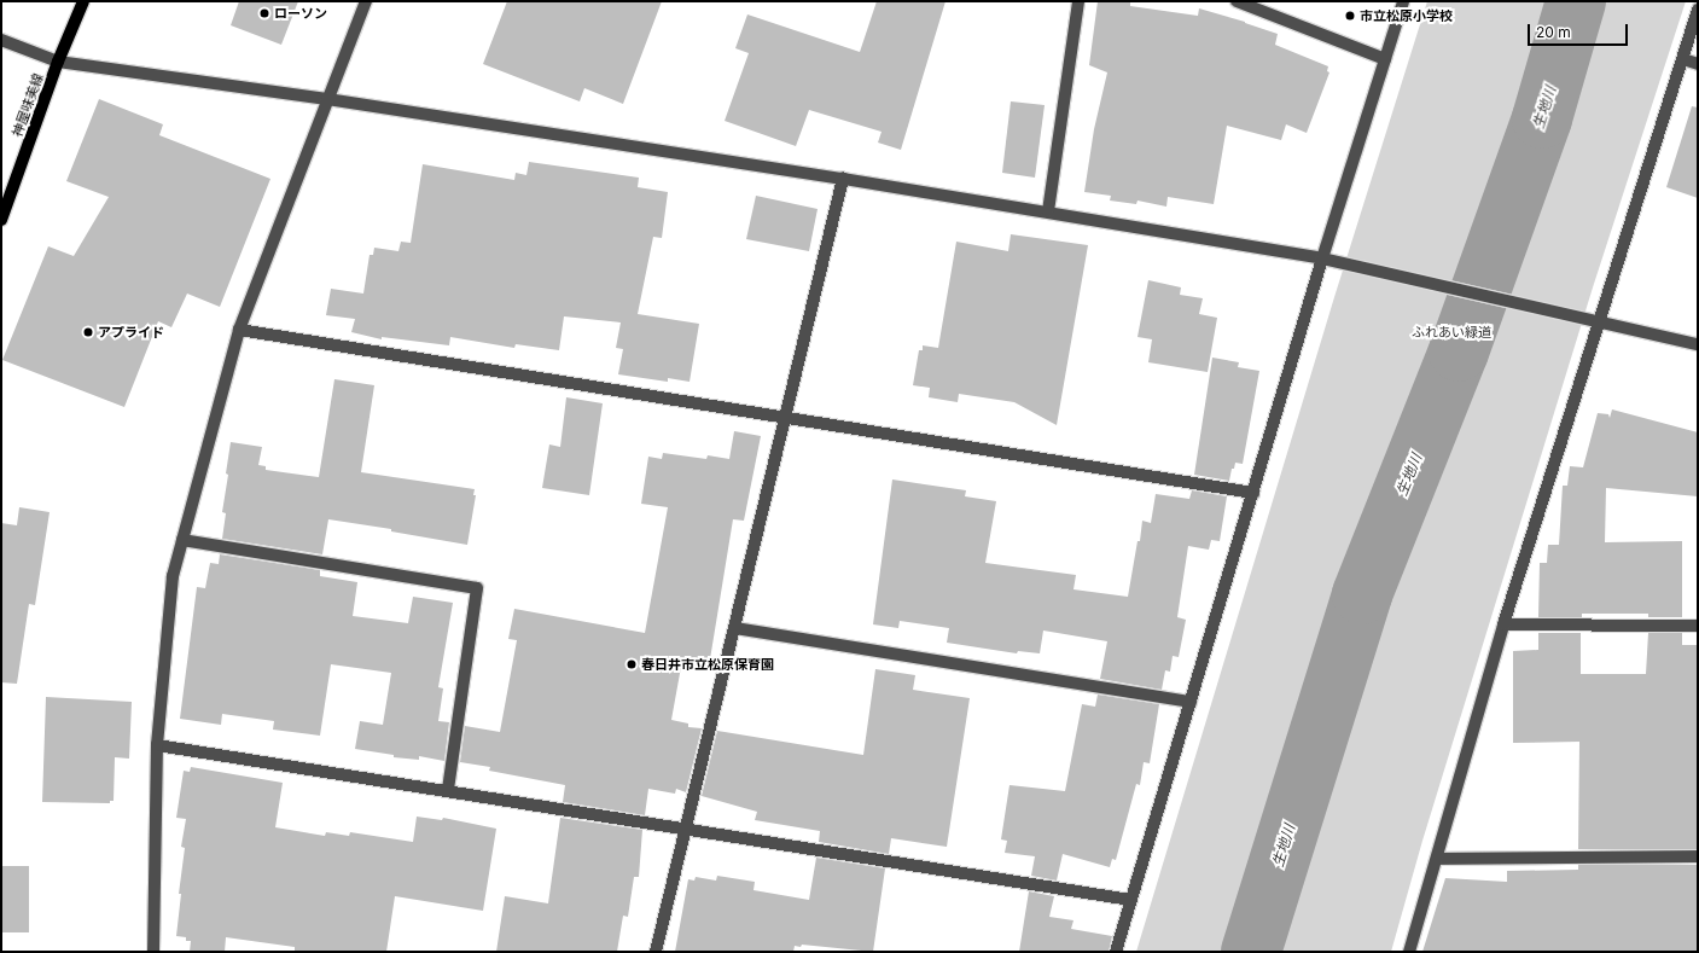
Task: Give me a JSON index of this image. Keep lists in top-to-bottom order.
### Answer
{
  "streets": {
    "main road": ["神屋味美線"]
  },
  "water": ["生地川"],
  "parks": ["ふれあい緑道"],
  "places": [
    "ローソン",
    "市立松原小学校",
    "アプライド",
    "春日井市立松原保育園"
  ],
  "scale_bar": "20 m"
}
